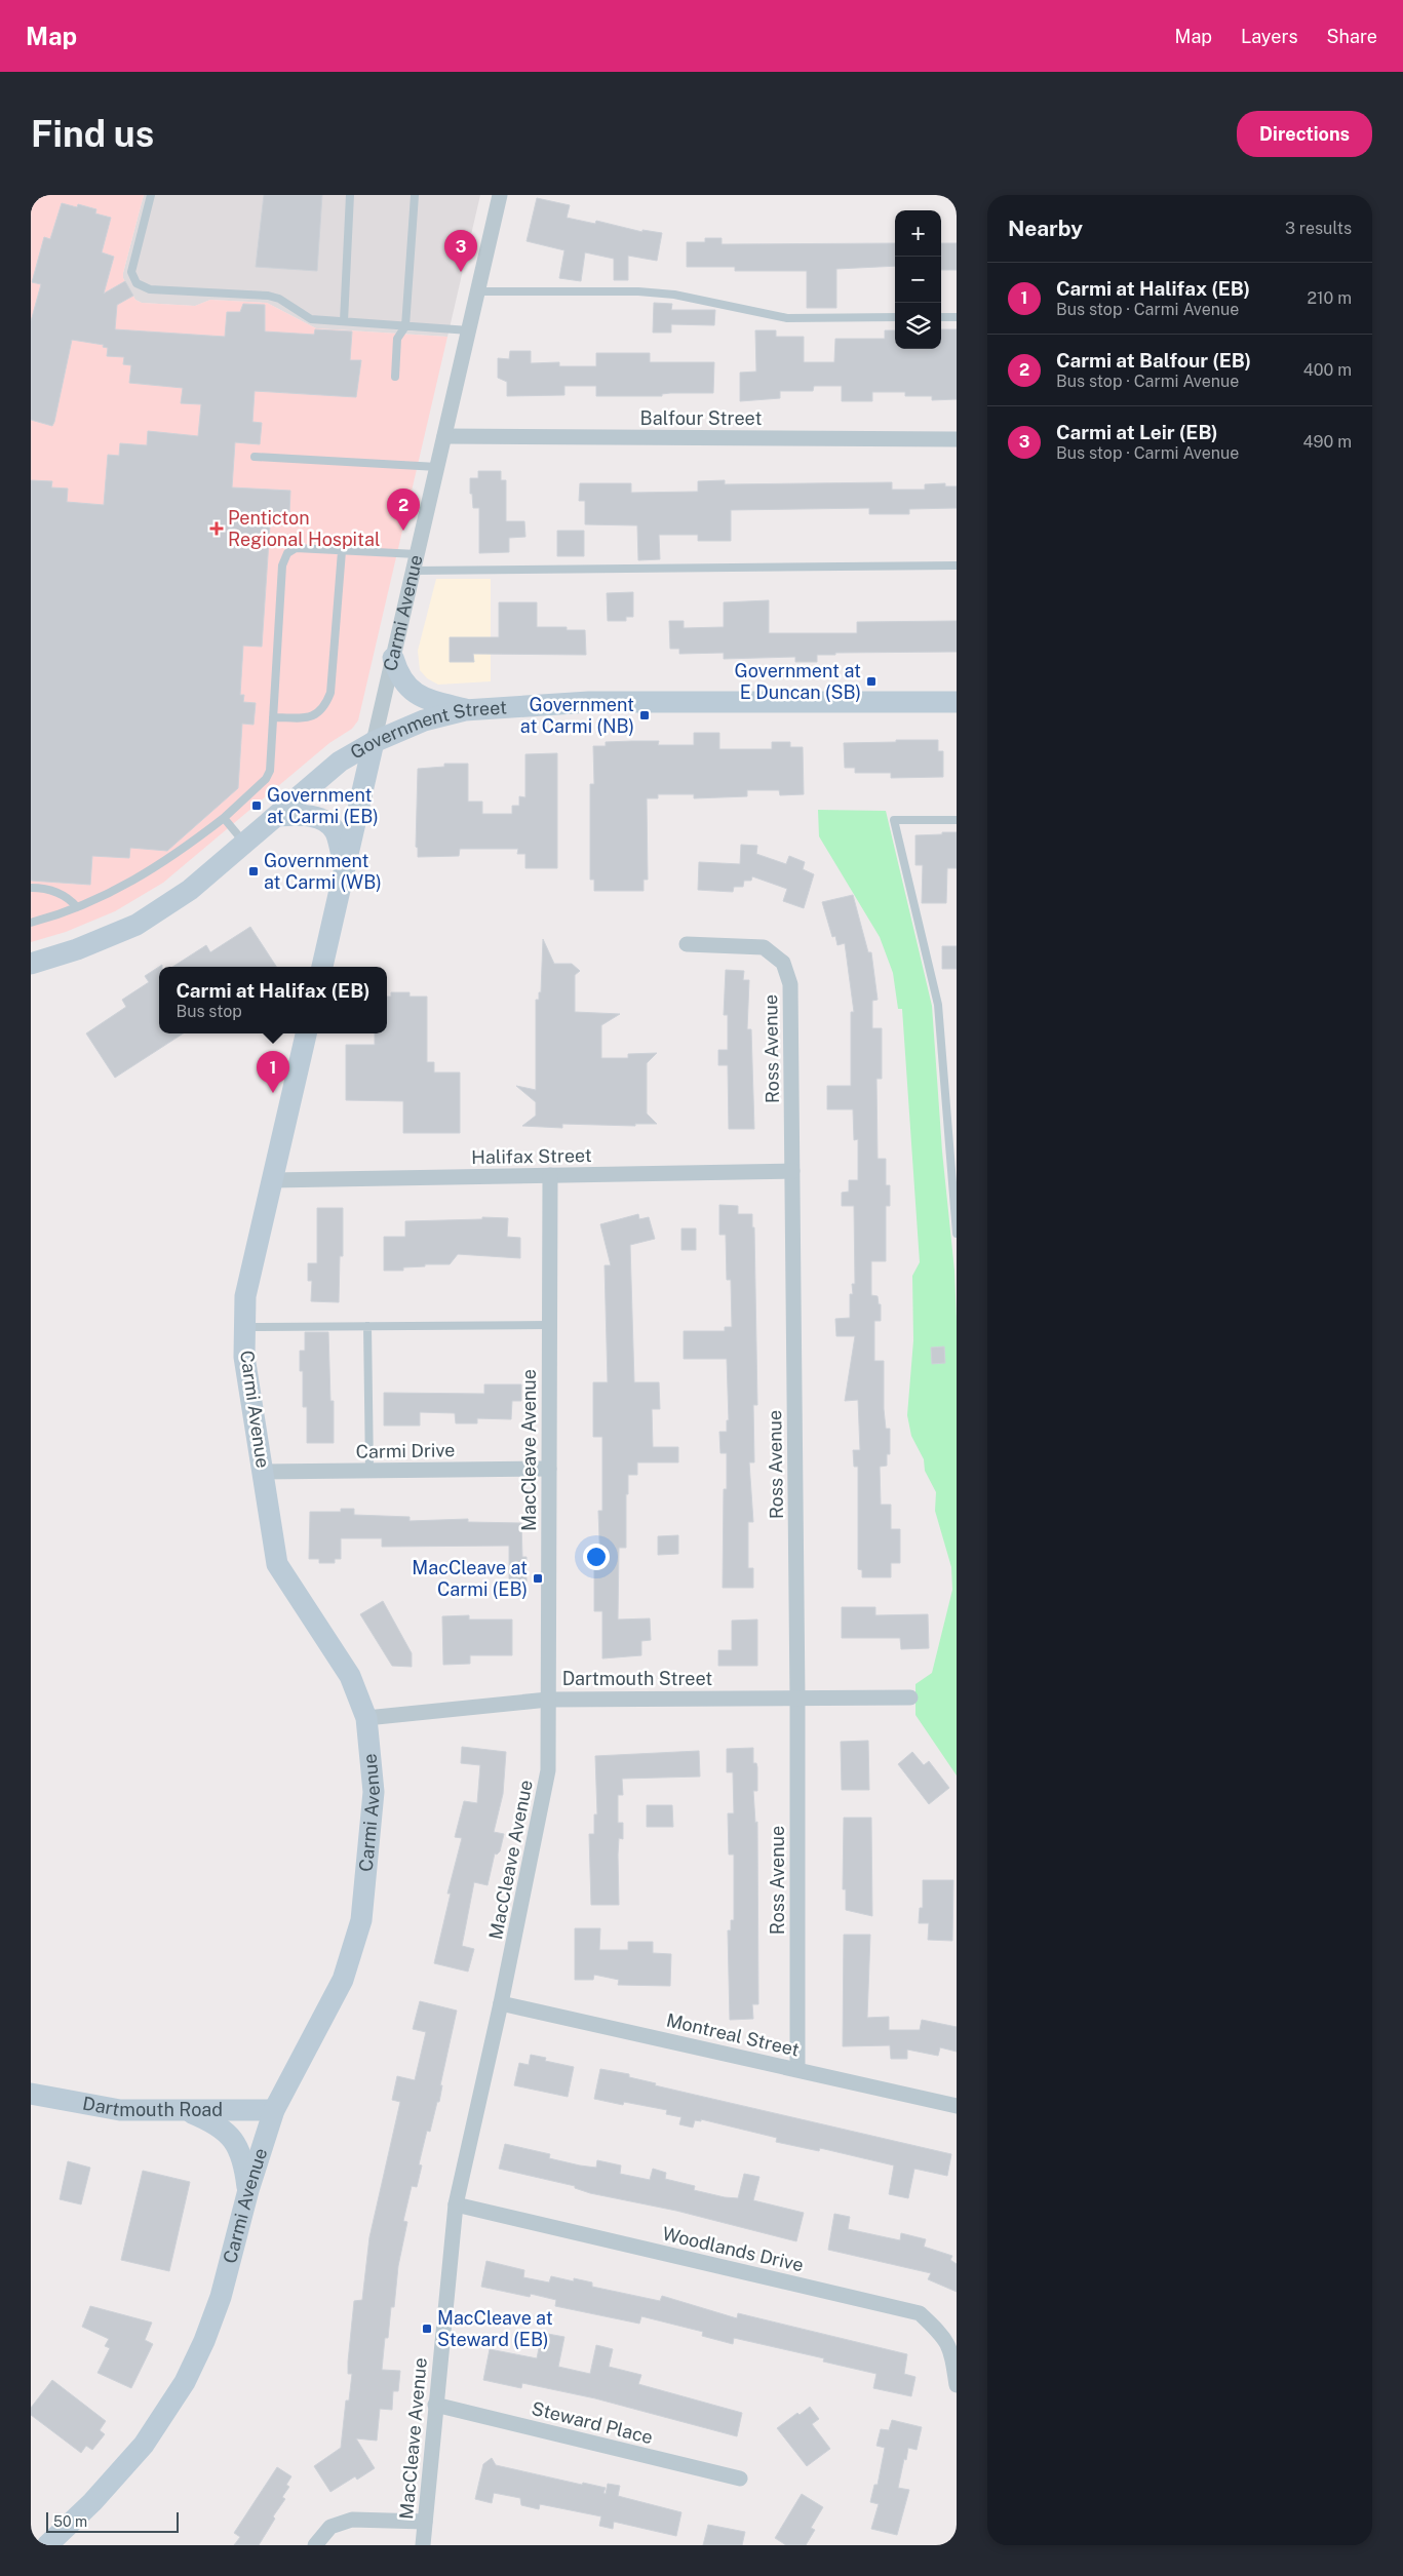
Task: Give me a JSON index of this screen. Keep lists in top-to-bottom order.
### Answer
{
  "streets": {
    "street": [
      "Balfour Street",
      "Carmi Avenue",
      "Government Street",
      "Ross Avenue",
      "Halifax Street",
      "MacCleave Avenue",
      "Carmi Drive",
      "Dartmouth Street",
      "Montreal Street",
      "Dartmouth Road",
      "Woodlands Drive",
      "Steward Place"
    ]
  },
  "crossings": [
    ["Balfour Street", "Carmi Avenue"],
    ["Carmi Avenue", "Government Street"],
    ["Carmi Avenue", "Halifax Street"],
    ["Carmi Avenue", "Carmi Drive"],
    ["Carmi Avenue", "Dartmouth Street"],
    ["Carmi Avenue", "Dartmouth Road"],
    ["Ross Avenue", "Halifax Street"],
    ["Ross Avenue", "Dartmouth Street"],
    ["Ross Avenue", "Montreal Street"],
    ["Halifax Street", "MacCleave Avenue"],
    ["MacCleave Avenue", "Carmi Drive"],
    ["MacCleave Avenue", "Dartmouth Street"],
    ["MacCleave Avenue", "Montreal Street"],
    ["MacCleave Avenue", "Woodlands Drive"],
    ["MacCleave Avenue", "Steward Place"]
  ],
  "places": {
    "health": ["Penticton Regional Hospital"],
    "transit": [
      "Government at E Duncan (SB)",
      "Government at Carmi (NB)",
      "Government at Carmi (EB)",
      "Government at Carmi (WB)",
      "MacCleave at Carmi (EB)",
      "MacCleave at Steward (EB)"
    ]
  },
  "scale_bar": "50 m",
  "page": {
    "header": "Map",
    "nav": ["Map", "Layers", "Share"],
    "buttons": "Directions",
    "title": "Find us",
    "heading": ["Nearby", "3 results"],
    "map_buttons": ["+", "−"],
    "pins": ["3", "2", "1"],
    "list": [
      {
        "mark": "1",
        "name": "Carmi at Halifax (EB)",
        "note": "Bus stop · Carmi Avenue",
        "value": "210 m"
      },
      {
        "mark": "2",
        "name": "Carmi at Balfour (EB)",
        "note": "Bus stop · Carmi Avenue",
        "value": "400 m"
      },
      {
        "mark": "3",
        "name": "Carmi at Leir (EB)",
        "note": "Bus stop · Carmi Avenue",
        "value": "490 m"
      }
    ],
    "popup": ["Carmi at Halifax (EB)", "Bus stop"],
    "scale": "50 m"
  }
}
